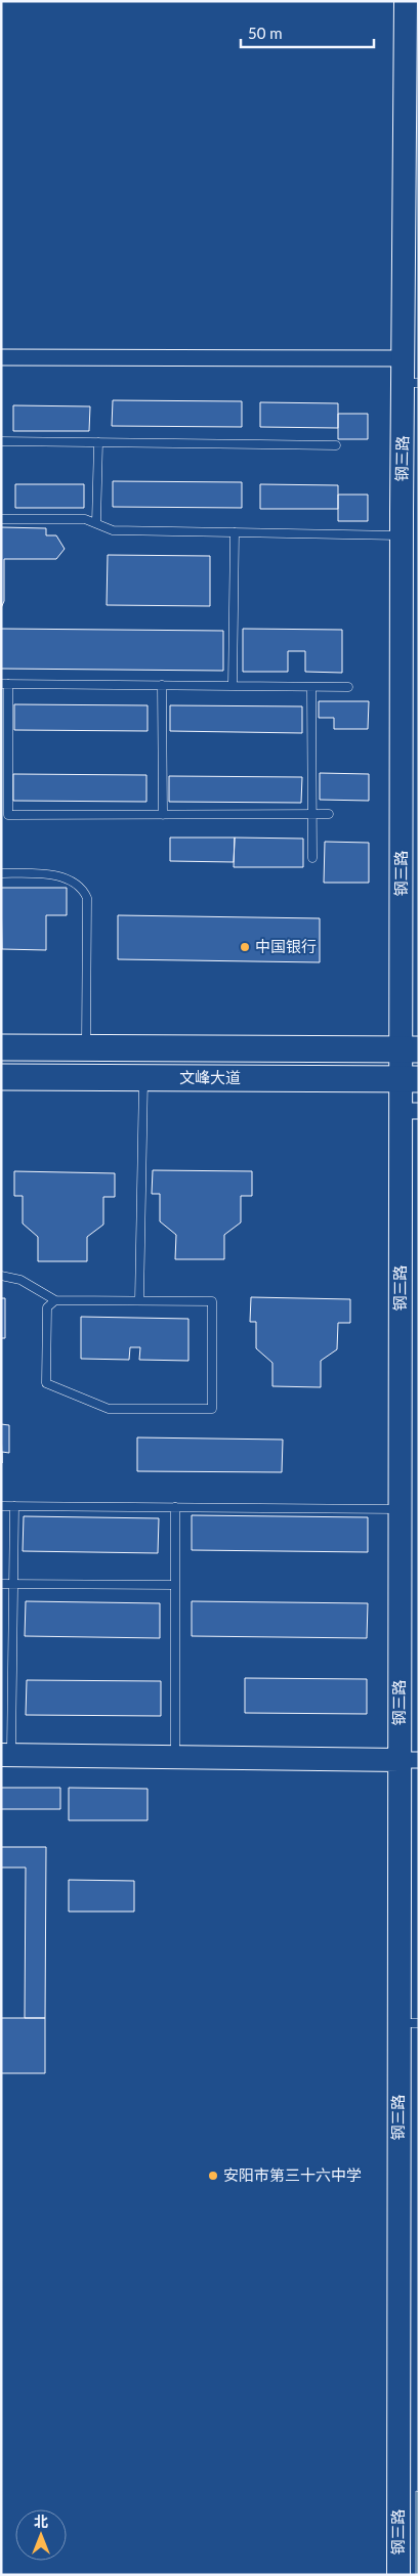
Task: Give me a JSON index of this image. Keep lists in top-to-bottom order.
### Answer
{
  "streets": {
    "main road": ["文峰大道"],
    "street": ["钢三路"]
  },
  "crossings": [
    ["钢三路", "文峰大道"]
  ],
  "places": ["中国银行", "安阳市第三十六中学"],
  "scale_bar": "50 m",
  "north": "top"
}
